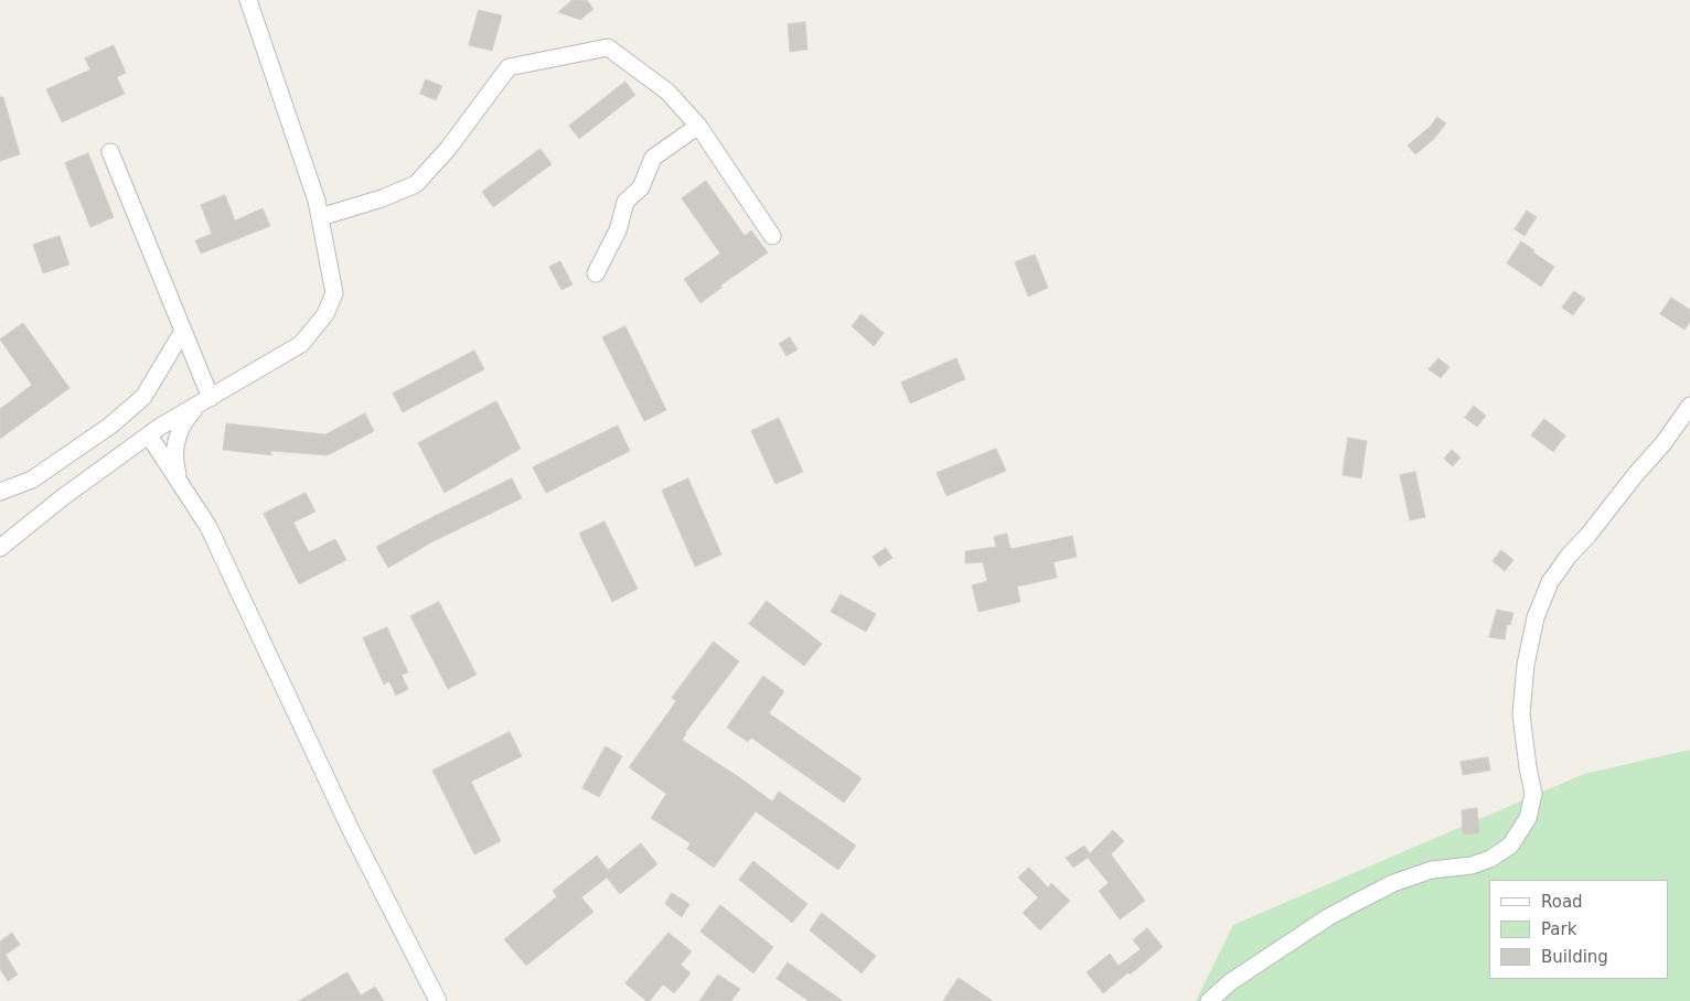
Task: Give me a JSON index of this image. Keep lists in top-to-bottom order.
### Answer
{
  "legend": ["Road", "Park", "Building"]
}
